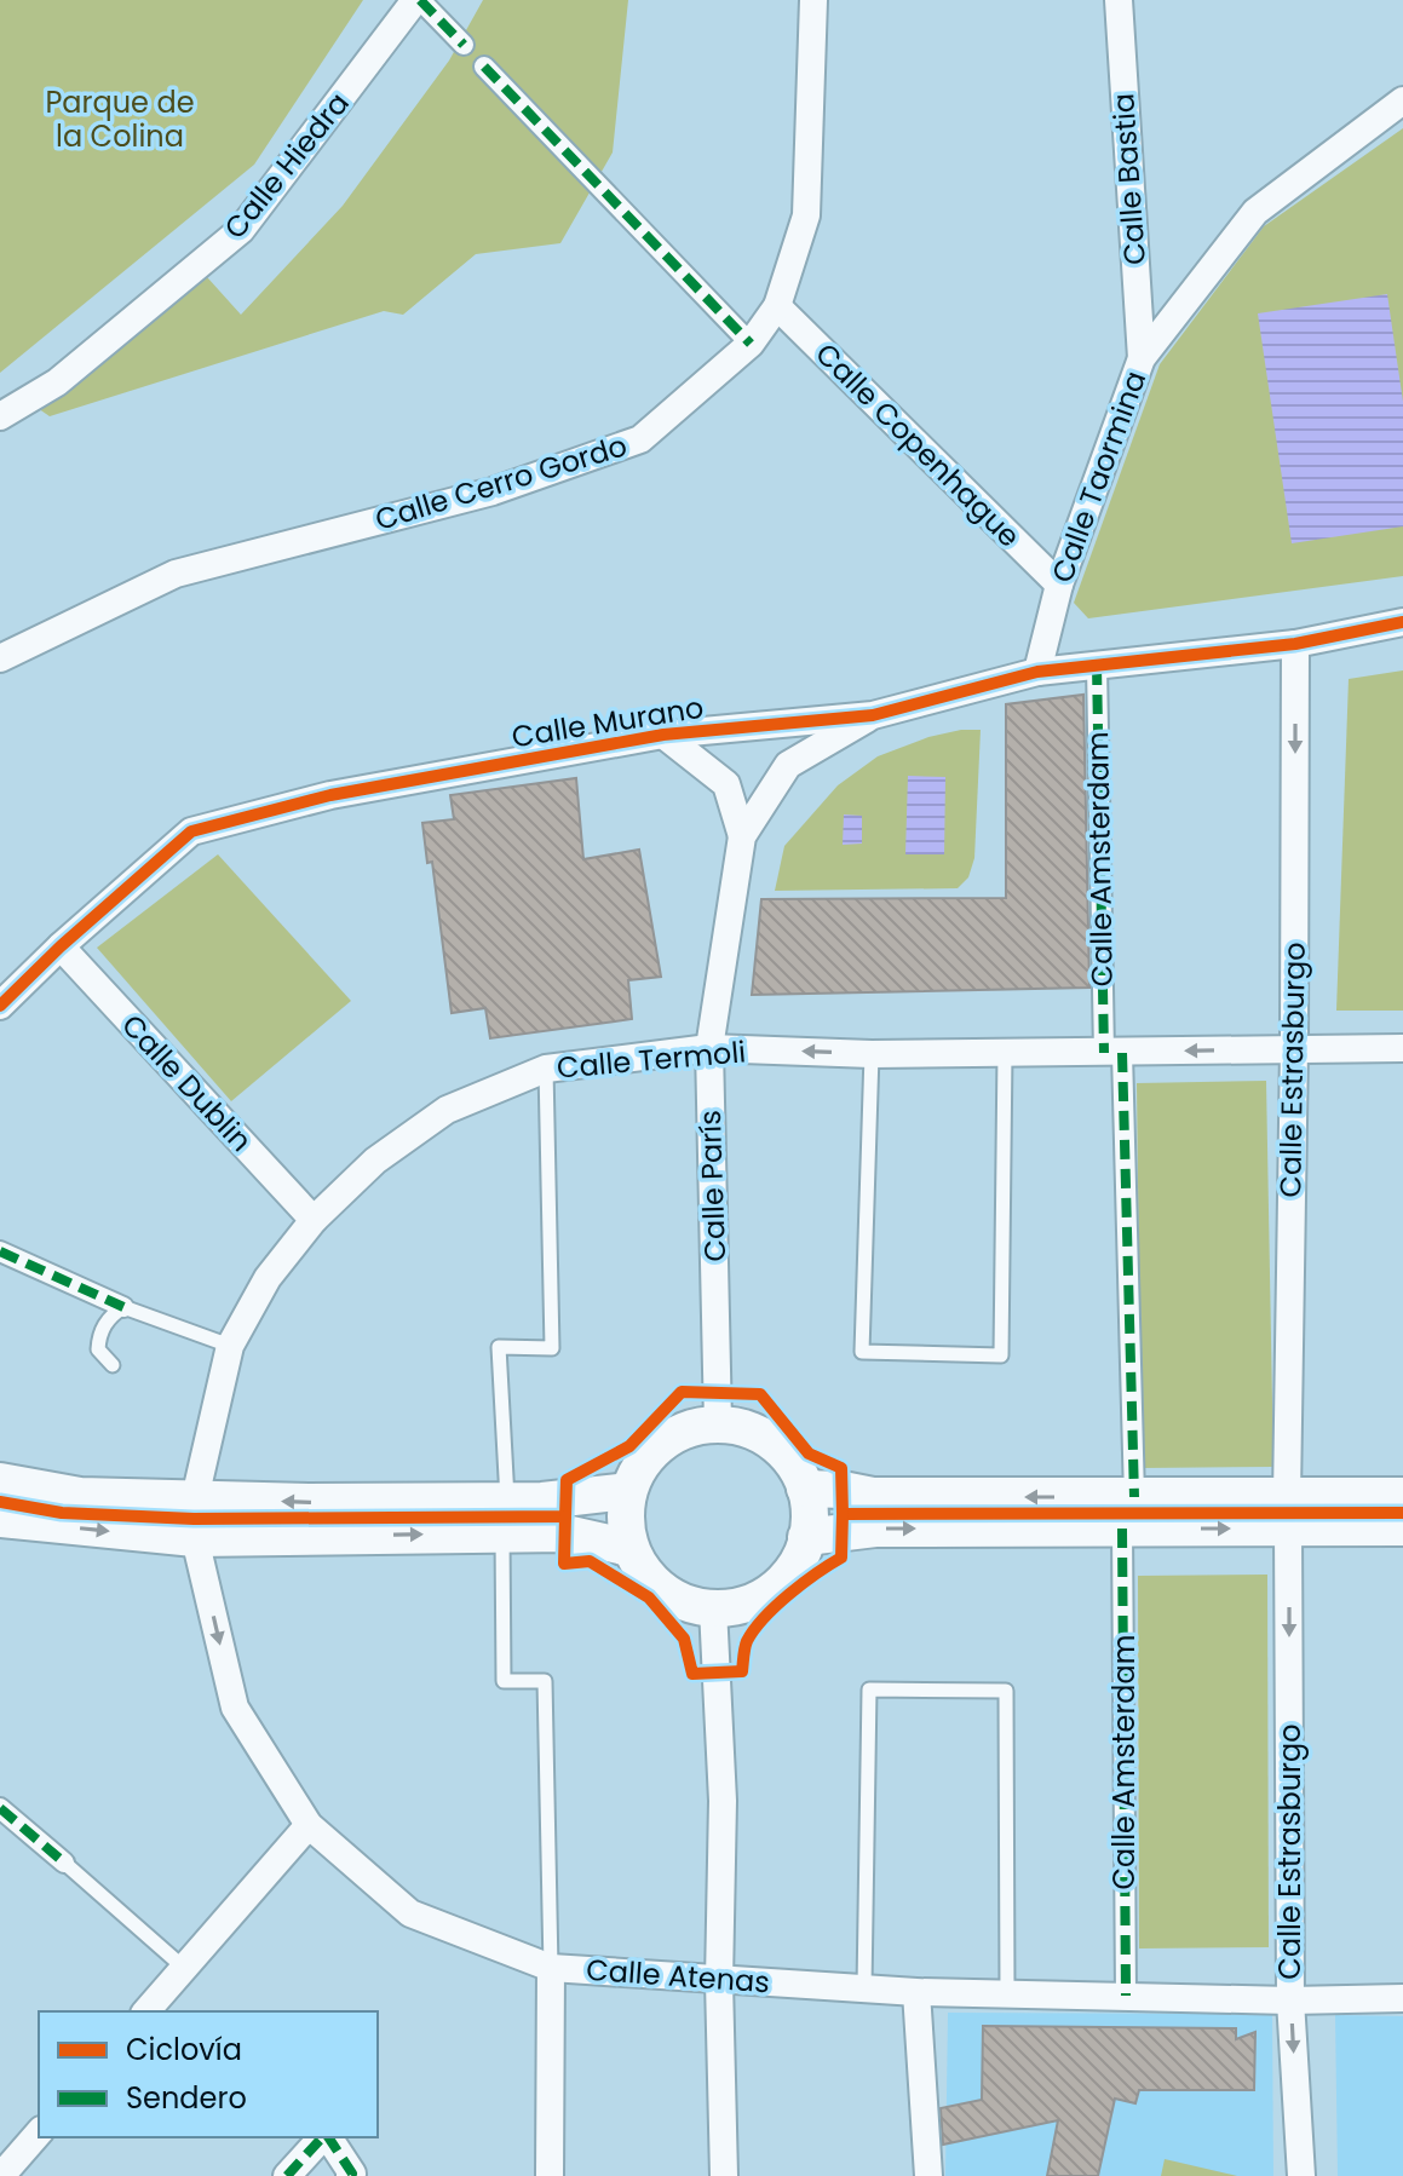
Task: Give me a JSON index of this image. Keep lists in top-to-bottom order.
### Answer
{
  "streets": {
    "street": [
      "Calle Hiedra",
      "Calle Bastia",
      "Calle Copenhague",
      "Calle Taormina",
      "Calle Cerro Gordo",
      "Calle Murano",
      "Calle Amsterdam",
      "Calle Termoli",
      "Calle Estrasburgo",
      "Calle Dublin",
      "Calle París",
      "Calle Atenas"
    ]
  },
  "crossings": [
    ["Calle Bastia", "Calle Taormina"],
    ["Calle Copenhague", "Calle Taormina"],
    ["Calle Copenhague", "Calle Cerro Gordo"],
    ["Calle Taormina", "Calle Murano"],
    ["Calle Murano", "Calle Amsterdam"],
    ["Calle Murano", "Calle Estrasburgo"],
    ["Calle Murano", "Calle Dublin"],
    ["Calle Murano", "Calle París"],
    ["Calle Amsterdam", "Calle Termoli"],
    ["Calle Amsterdam", "Calle Atenas"],
    ["Calle Termoli", "Calle Estrasburgo"],
    ["Calle Termoli", "Calle Dublin"],
    ["Calle Termoli", "Calle París"],
    ["Calle Estrasburgo", "Calle Atenas"]
  ],
  "one_way": ["Calle Estrasburgo"],
  "parks": ["Parque de la Colina"],
  "legend": ["Ciclovía", "Sendero"]
}
